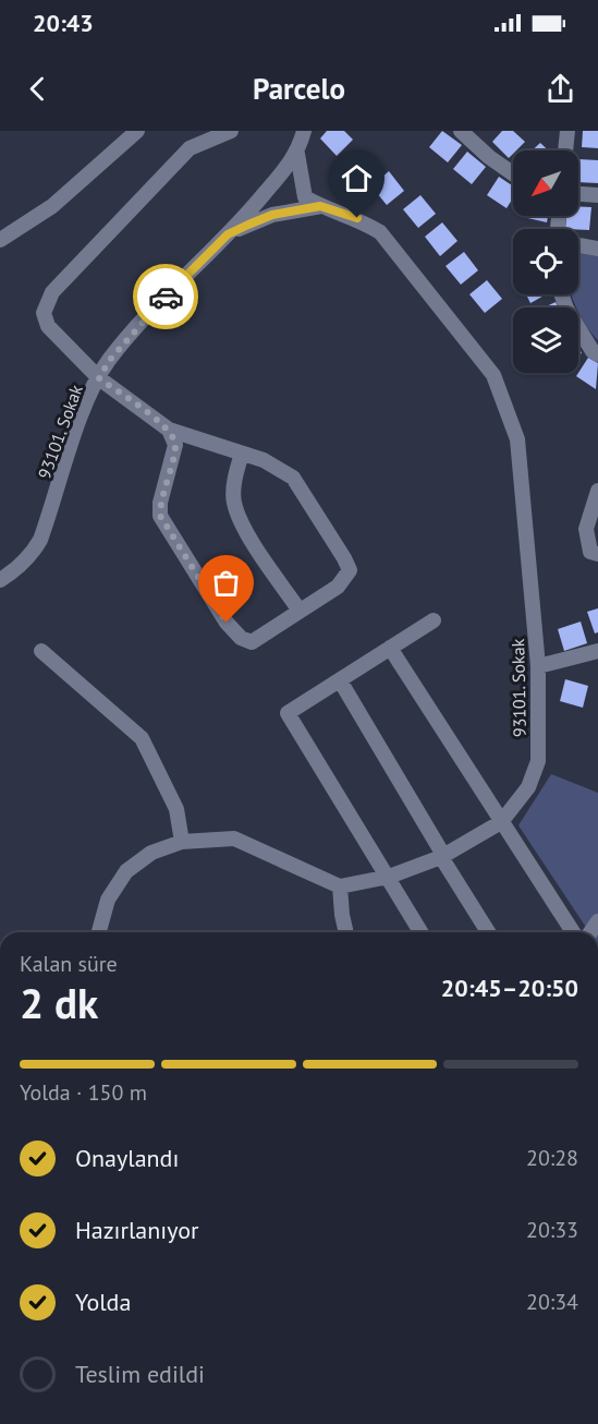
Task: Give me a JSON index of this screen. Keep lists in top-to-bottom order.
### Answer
{
  "streets": {
    "street": ["93101. Sokak"]
  },
  "north": "bottom left",
  "page": {
    "status": "20:43",
    "header": "Parcelo",
    "heading": ["2 dk", "Kalan süre", "20:45–20:50"],
    "bar": "Yolda · 150 m",
    "list": [
      ["Onaylandı", "20:28"],
      ["Hazırlanıyor", "20:33"],
      ["Yolda", "20:34"],
      "Teslim edildi"
    ]
  }
}
